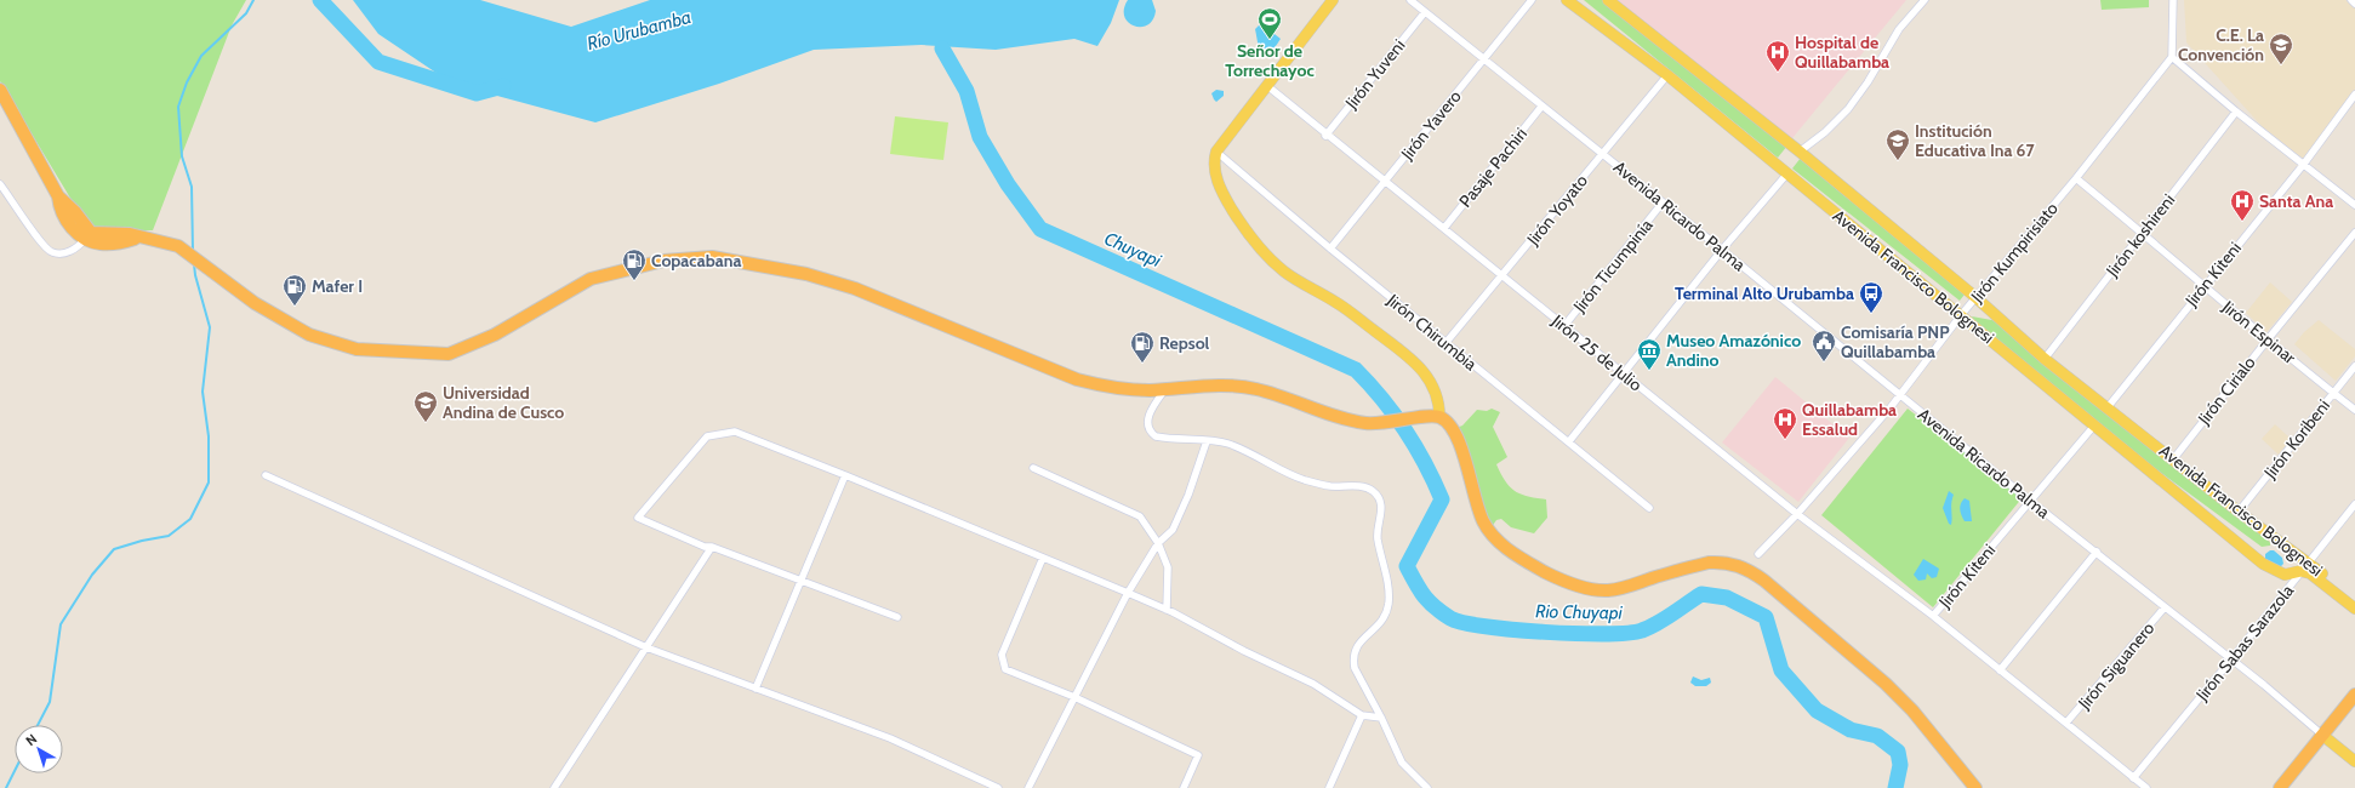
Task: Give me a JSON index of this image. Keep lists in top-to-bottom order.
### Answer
{
  "streets": {
    "main road": ["Avenida Ricardo Palma", "Avenida Francisco Bolognesi"],
    "street": [
      "Jirón Yuveni",
      "Jirón Yavero",
      "Pasaje Pachiri",
      "Jirón Yoyato",
      "Jirón koshireni",
      "Jirón Kumpirisiato",
      "Jirón Ticumpinía",
      "Jirón Kiteni",
      "Jirón Chirumbia",
      "Jirón Espinar",
      "Jirón 25 de Julio",
      "Jirón Cirialo",
      "Jirón Koribeni",
      "Jirón Sabas Sarazola",
      "Jirón Siguanero"
    ]
  },
  "crossings": [
    ["Jirón Yuveni", "Avenida Ricardo Palma"],
    ["Jirón Yuveni", "Jirón 25 de Julio"],
    ["Jirón Yavero", "Avenida Ricardo Palma"],
    ["Jirón Yavero", "Jirón Chirumbia"],
    ["Jirón Yavero", "Jirón 25 de Julio"],
    ["Pasaje Pachiri", "Avenida Ricardo Palma"],
    ["Pasaje Pachiri", "Jirón 25 de Julio"],
    ["Jirón Yoyato", "Avenida Ricardo Palma"],
    ["Jirón Yoyato", "Avenida Francisco Bolognesi"],
    ["Jirón Yoyato", "Jirón Chirumbia"],
    ["Jirón Yoyato", "Jirón 25 de Julio"],
    ["Avenida Ricardo Palma", "Jirón Kumpirisiato"],
    ["Avenida Ricardo Palma", "Jirón Ticumpinía"],
    ["Avenida Ricardo Palma", "Jirón Kiteni"],
    ["Avenida Ricardo Palma", "Jirón Sabas Sarazola"],
    ["Avenida Ricardo Palma", "Jirón Siguanero"],
    ["Jirón koshireni", "Avenida Francisco Bolognesi"],
    ["Jirón koshireni", "Jirón Espinar"],
    ["Jirón Kumpirisiato", "Avenida Francisco Bolognesi"],
    ["Jirón Kumpirisiato", "Jirón Espinar"],
    ["Jirón Kumpirisiato", "Jirón 25 de Julio"],
    ["Jirón Ticumpinía", "Jirón 25 de Julio"],
    ["Jirón Kiteni", "Avenida Francisco Bolognesi"],
    ["Jirón Kiteni", "Jirón Espinar"],
    ["Jirón Kiteni", "Jirón 25 de Julio"],
    ["Avenida Francisco Bolognesi", "Jirón Cirialo"],
    ["Avenida Francisco Bolognesi", "Jirón Koribeni"],
    ["Avenida Francisco Bolognesi", "Jirón Sabas Sarazola"],
    ["Jirón Espinar", "Jirón Cirialo"],
    ["Jirón Espinar", "Jirón Koribeni"],
    ["Jirón 25 de Julio", "Jirón Sabas Sarazola"],
    ["Jirón 25 de Julio", "Jirón Siguanero"]
  ],
  "water": ["Río Urubamba", "Chuyapi", "Rio Chuyapi"],
  "places": {
    "sports": ["Señor de Torrechayoc"],
    "school or university": ["C.E. La Convención", "Institución Educativa Ina 67", "Universidad Andina de Cusco"],
    "hospital": ["Hospital de Quillabamba", "Santa Ana", "Quillabamba Essalud"],
    "fuel station": ["Copacabana", "Mafer I", "Repsol"],
    "bus stop": ["Terminal Alto Urubamba"],
    "public building": ["Comisaría PNP Quillabamba"],
    "museum": ["Museo Amazónico Andino"]
  },
  "north": "top left"
}
